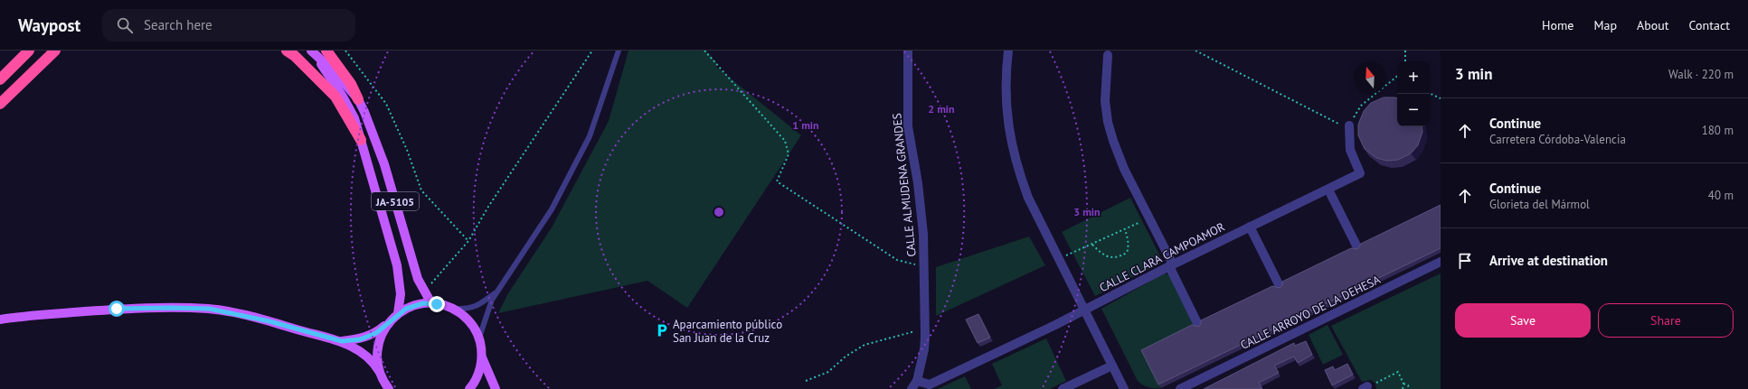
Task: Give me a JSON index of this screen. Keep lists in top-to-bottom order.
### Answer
{
  "streets": {
    "main road": ["JA-5105"],
    "street": ["CALLE ALMUDENA GRANDES", "CALLE CLARA CAMPOAMOR", "CALLE ARROYO DE LA DEHESA"]
  },
  "places": {
    "parking": ["Aparcamiento público San Juan de la Cruz"]
  },
  "north": "top",
  "page": {
    "header": "Waypost",
    "search": "Search here",
    "nav": [
      "Home",
      "Map",
      "About",
      "Contact"
    ],
    "heading": ["3 min", "Walk · 220 m"],
    "map_buttons": ["+", "−"],
    "list": [
      ["Continue", "Carretera Córdoba-Valencia", "180 m"],
      ["Continue", "Glorieta del Mármol", "40 m"],
      "Arrive at destination"
    ],
    "buttons": ["Save", "Share"]
  },
  "rings": ["2 min", "1 min", "3 min"]
}
